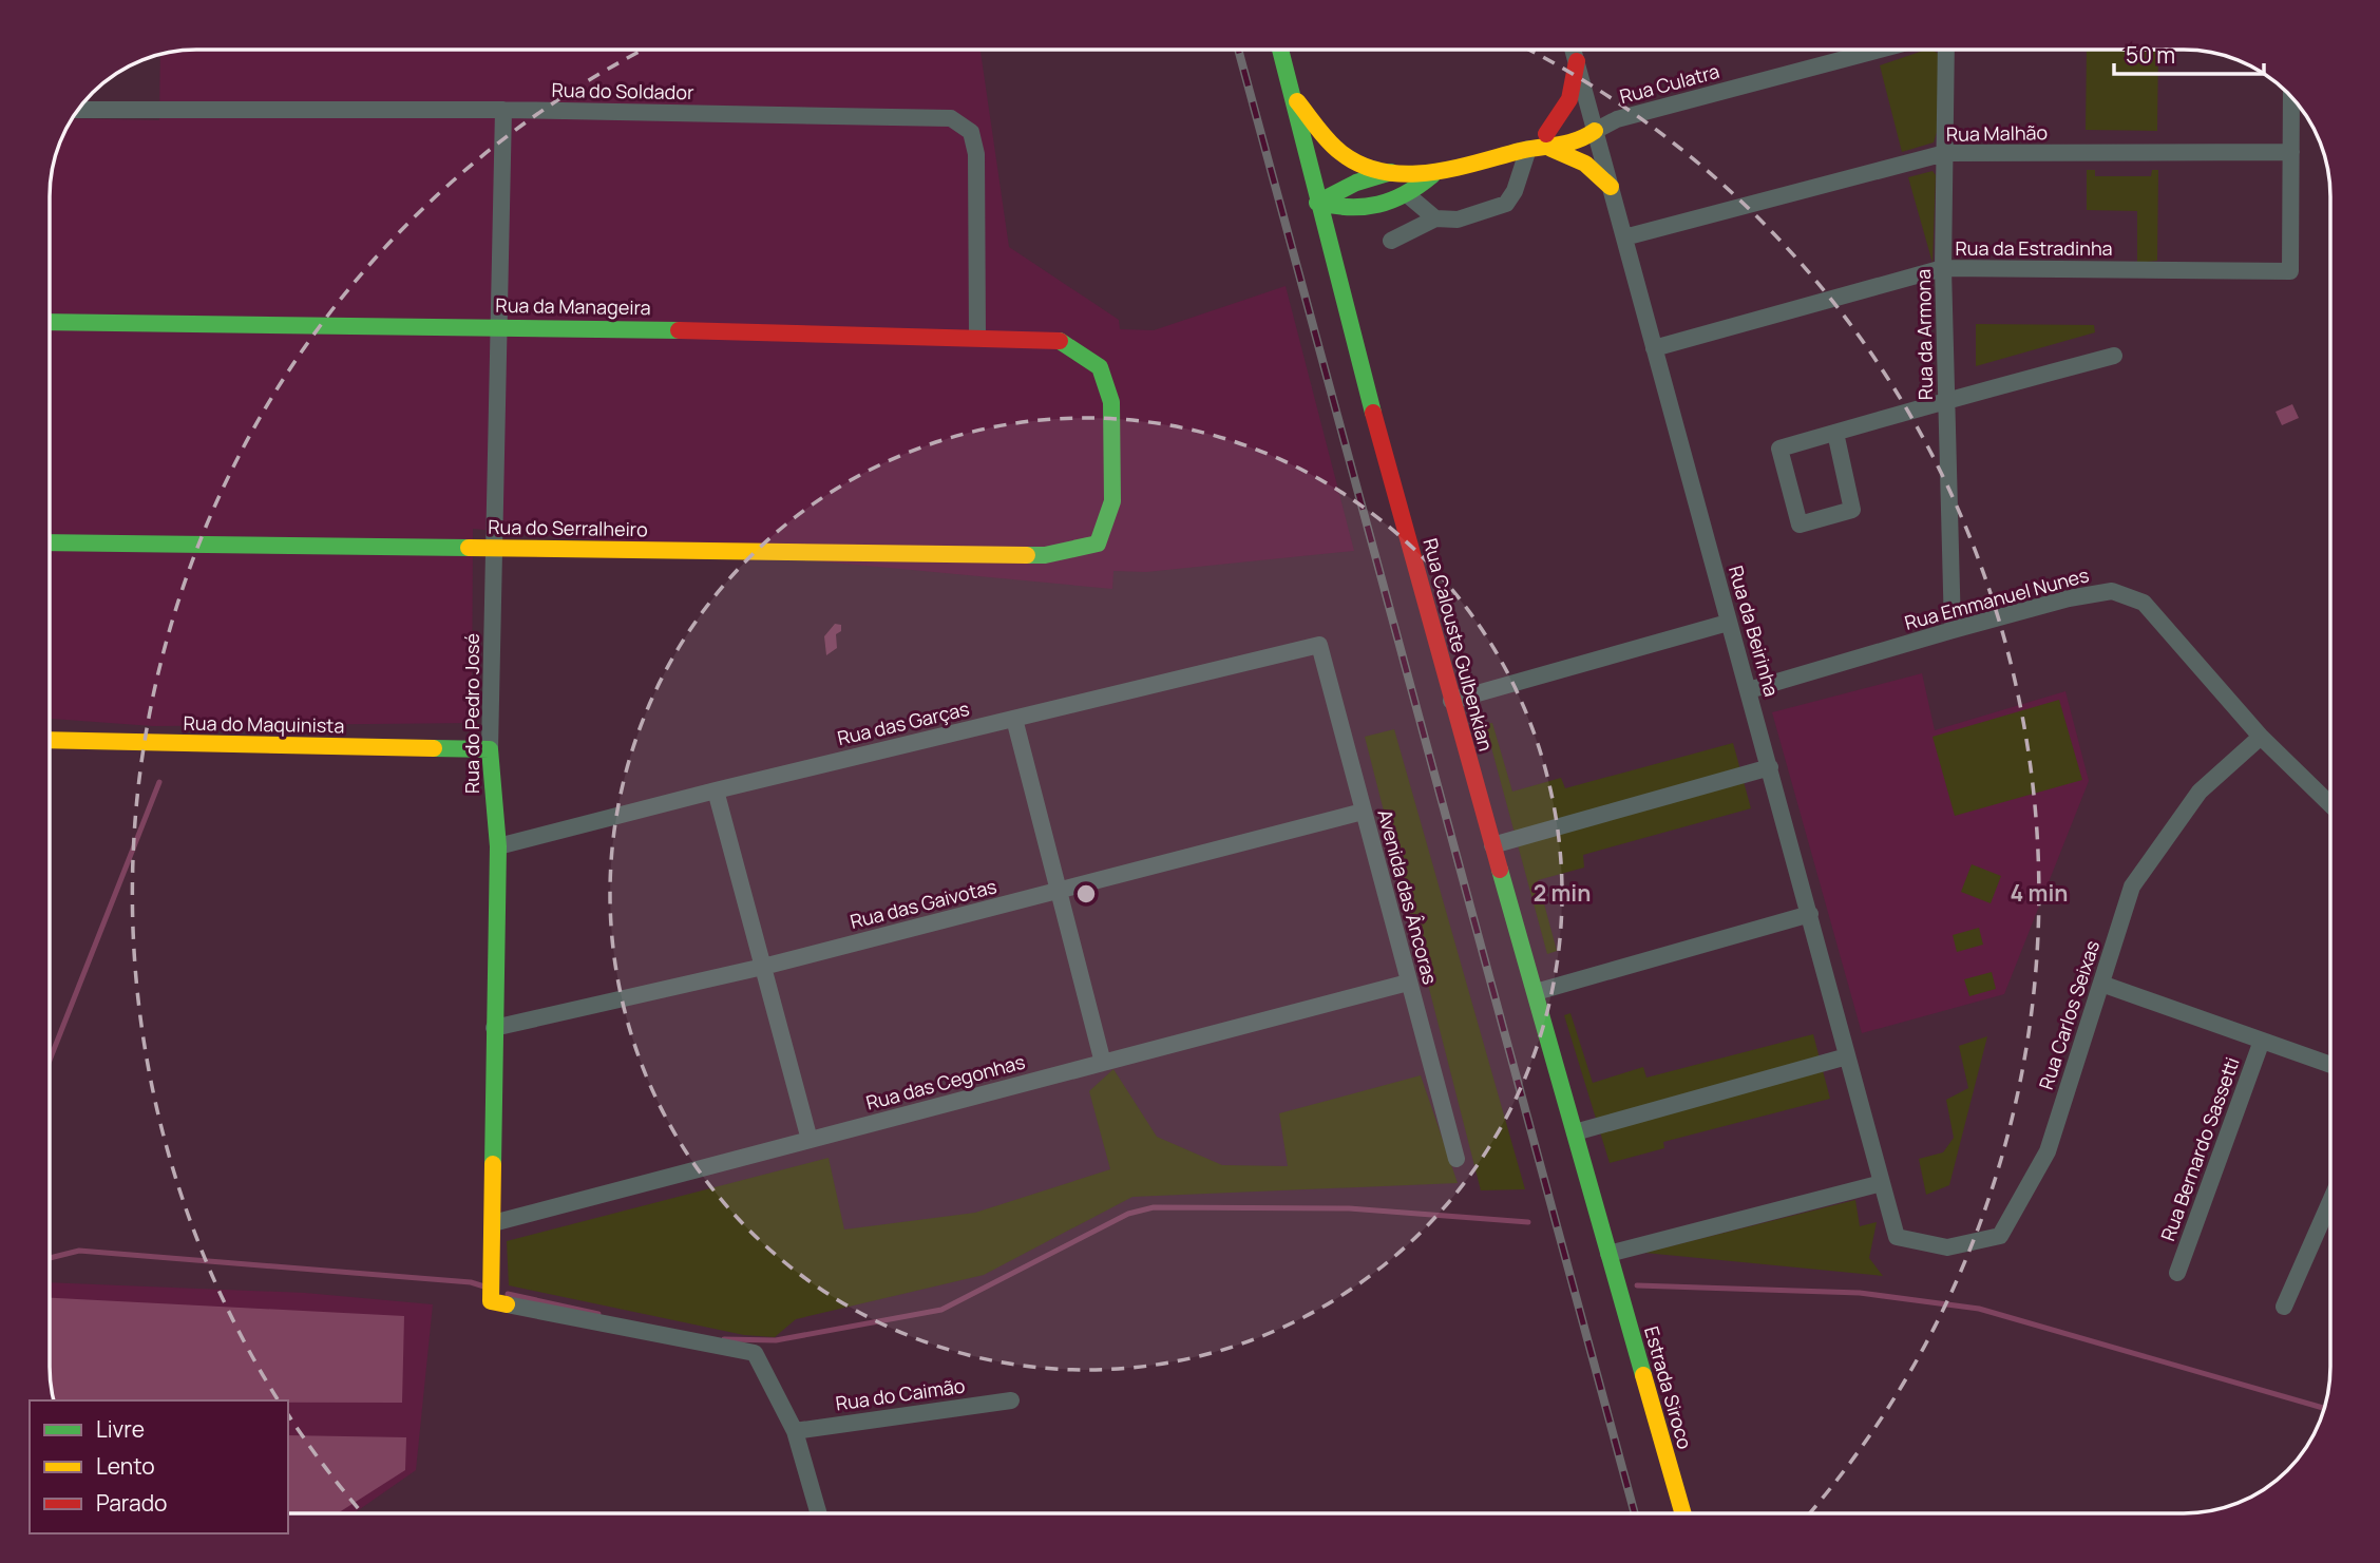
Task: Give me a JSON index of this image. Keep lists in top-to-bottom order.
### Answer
{
  "streets": {
    "street": [
      "Rua Culatra",
      "Rua do Soldador",
      "Rua Malhão",
      "Rua da Estradinha",
      "Rua da Manageira",
      "Rua da Armona",
      "Rua do Serralheiro",
      "Rua Emmanuel Nunes",
      "Rua da Beirinha",
      "Rua Calouste Gulbenkian",
      "Rua do Pedro José",
      "Rua das Garças",
      "Rua do Maquinista",
      "Avenida das Âncoras",
      "Rua das Gaivotas",
      "Rua Carlos Seixas",
      "Rua das Cegonhas",
      "Rua Bernardo Sassetti",
      "Estrada Siroco",
      "Rua do Caimão"
    ]
  },
  "crossings": [
    ["Rua Culatra", "Rua da Beirinha"],
    ["Rua do Soldador", "Rua da Manageira"],
    ["Rua do Soldador", "Rua do Pedro José"],
    ["Rua Malhão", "Rua da Estradinha"],
    ["Rua Malhão", "Rua da Armona"],
    ["Rua Malhão", "Rua da Beirinha"],
    ["Rua da Estradinha", "Rua da Armona"],
    ["Rua da Estradinha", "Rua da Beirinha"],
    ["Rua da Manageira", "Rua do Serralheiro"],
    ["Rua da Manageira", "Rua do Pedro José"],
    ["Rua da Armona", "Rua Emmanuel Nunes"],
    ["Rua do Serralheiro", "Rua do Pedro José"],
    ["Rua Emmanuel Nunes", "Rua da Beirinha"],
    ["Rua Emmanuel Nunes", "Rua Carlos Seixas"],
    ["Rua da Beirinha", "Rua Carlos Seixas"],
    ["Rua Calouste Gulbenkian", "Estrada Siroco"],
    ["Rua do Pedro José", "Rua das Garças"],
    ["Rua do Pedro José", "Rua do Maquinista"],
    ["Rua do Pedro José", "Rua das Gaivotas"],
    ["Rua do Pedro José", "Rua das Cegonhas"],
    ["Rua do Pedro José", "Rua do Caimão"],
    ["Rua das Garças", "Avenida das Âncoras"],
    ["Avenida das Âncoras", "Rua das Gaivotas"],
    ["Avenida das Âncoras", "Rua das Cegonhas"]
  ],
  "legend": ["Livre", "Lento", "Parado"],
  "scale_bar": "50 m",
  "rings": ["2 min", "4 min"]
}
